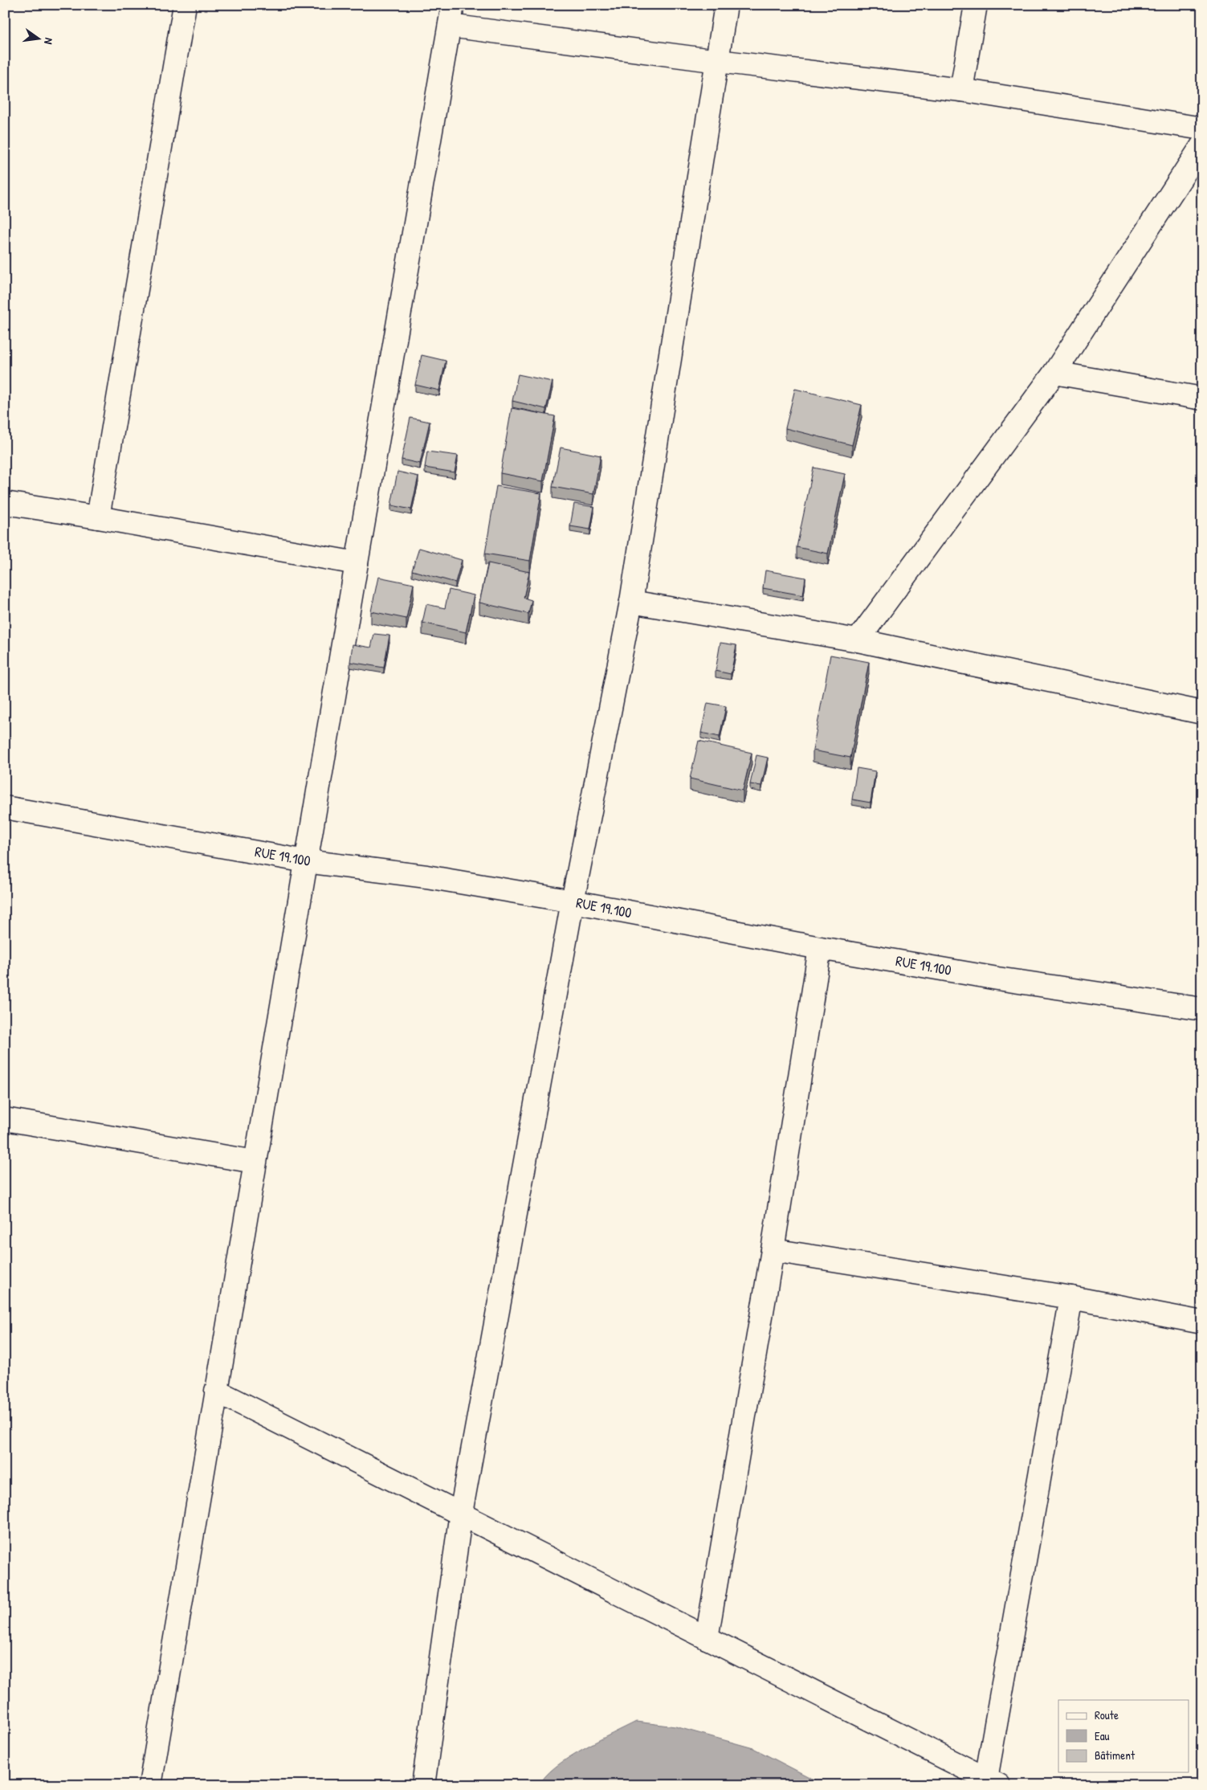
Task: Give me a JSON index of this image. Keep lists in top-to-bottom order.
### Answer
{
  "streets": {
    "street": ["RUE 19.100"]
  },
  "legend": ["Route", "Eau", "Bâtiment"],
  "north": "right"
}
